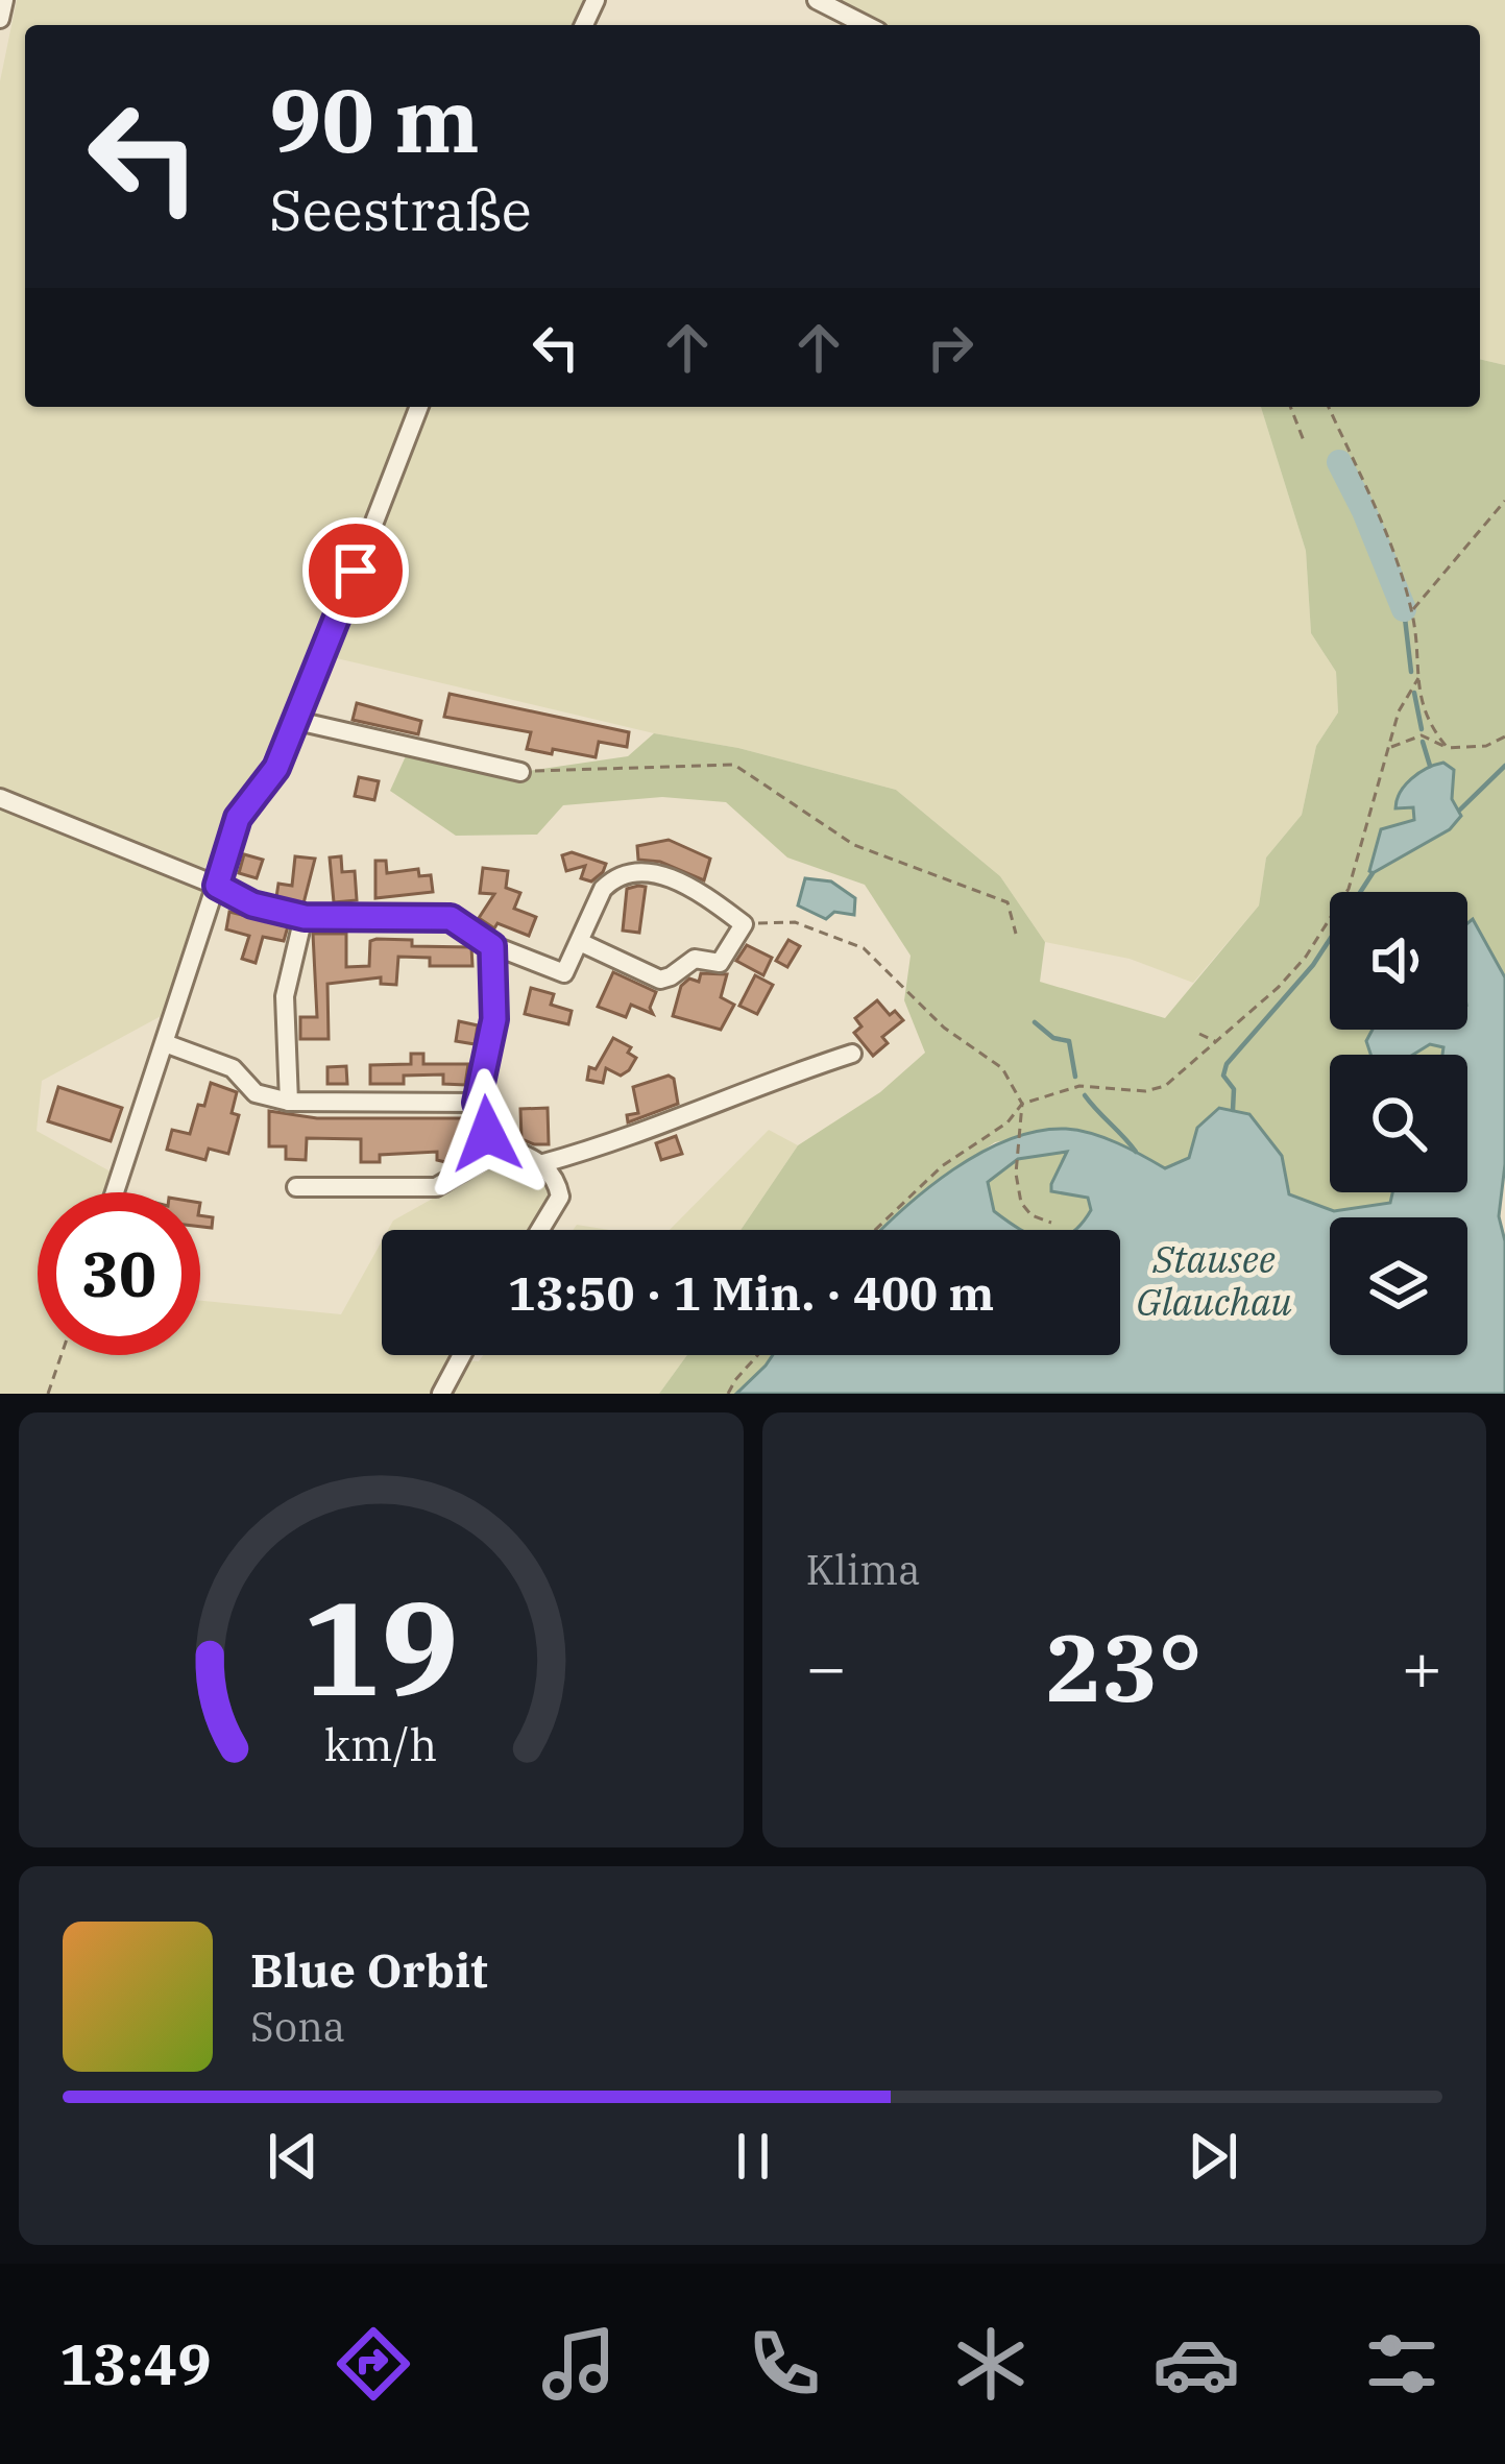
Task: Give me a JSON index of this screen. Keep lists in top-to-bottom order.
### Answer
{
  "water": ["Stausee Glauchau"],
  "page": {
    "turn": ["90 m", "Seestraße"],
    "limit": "30",
    "trip": "13:50 · 1 Min. · 400 m",
    "tile": "Klima",
    "heat": ["−", "23°", "+"],
    "song": ["Blue Orbit", "Sona"],
    "tabs": "13:49",
    "gauge": ["19", "km/h"]
  }
}
